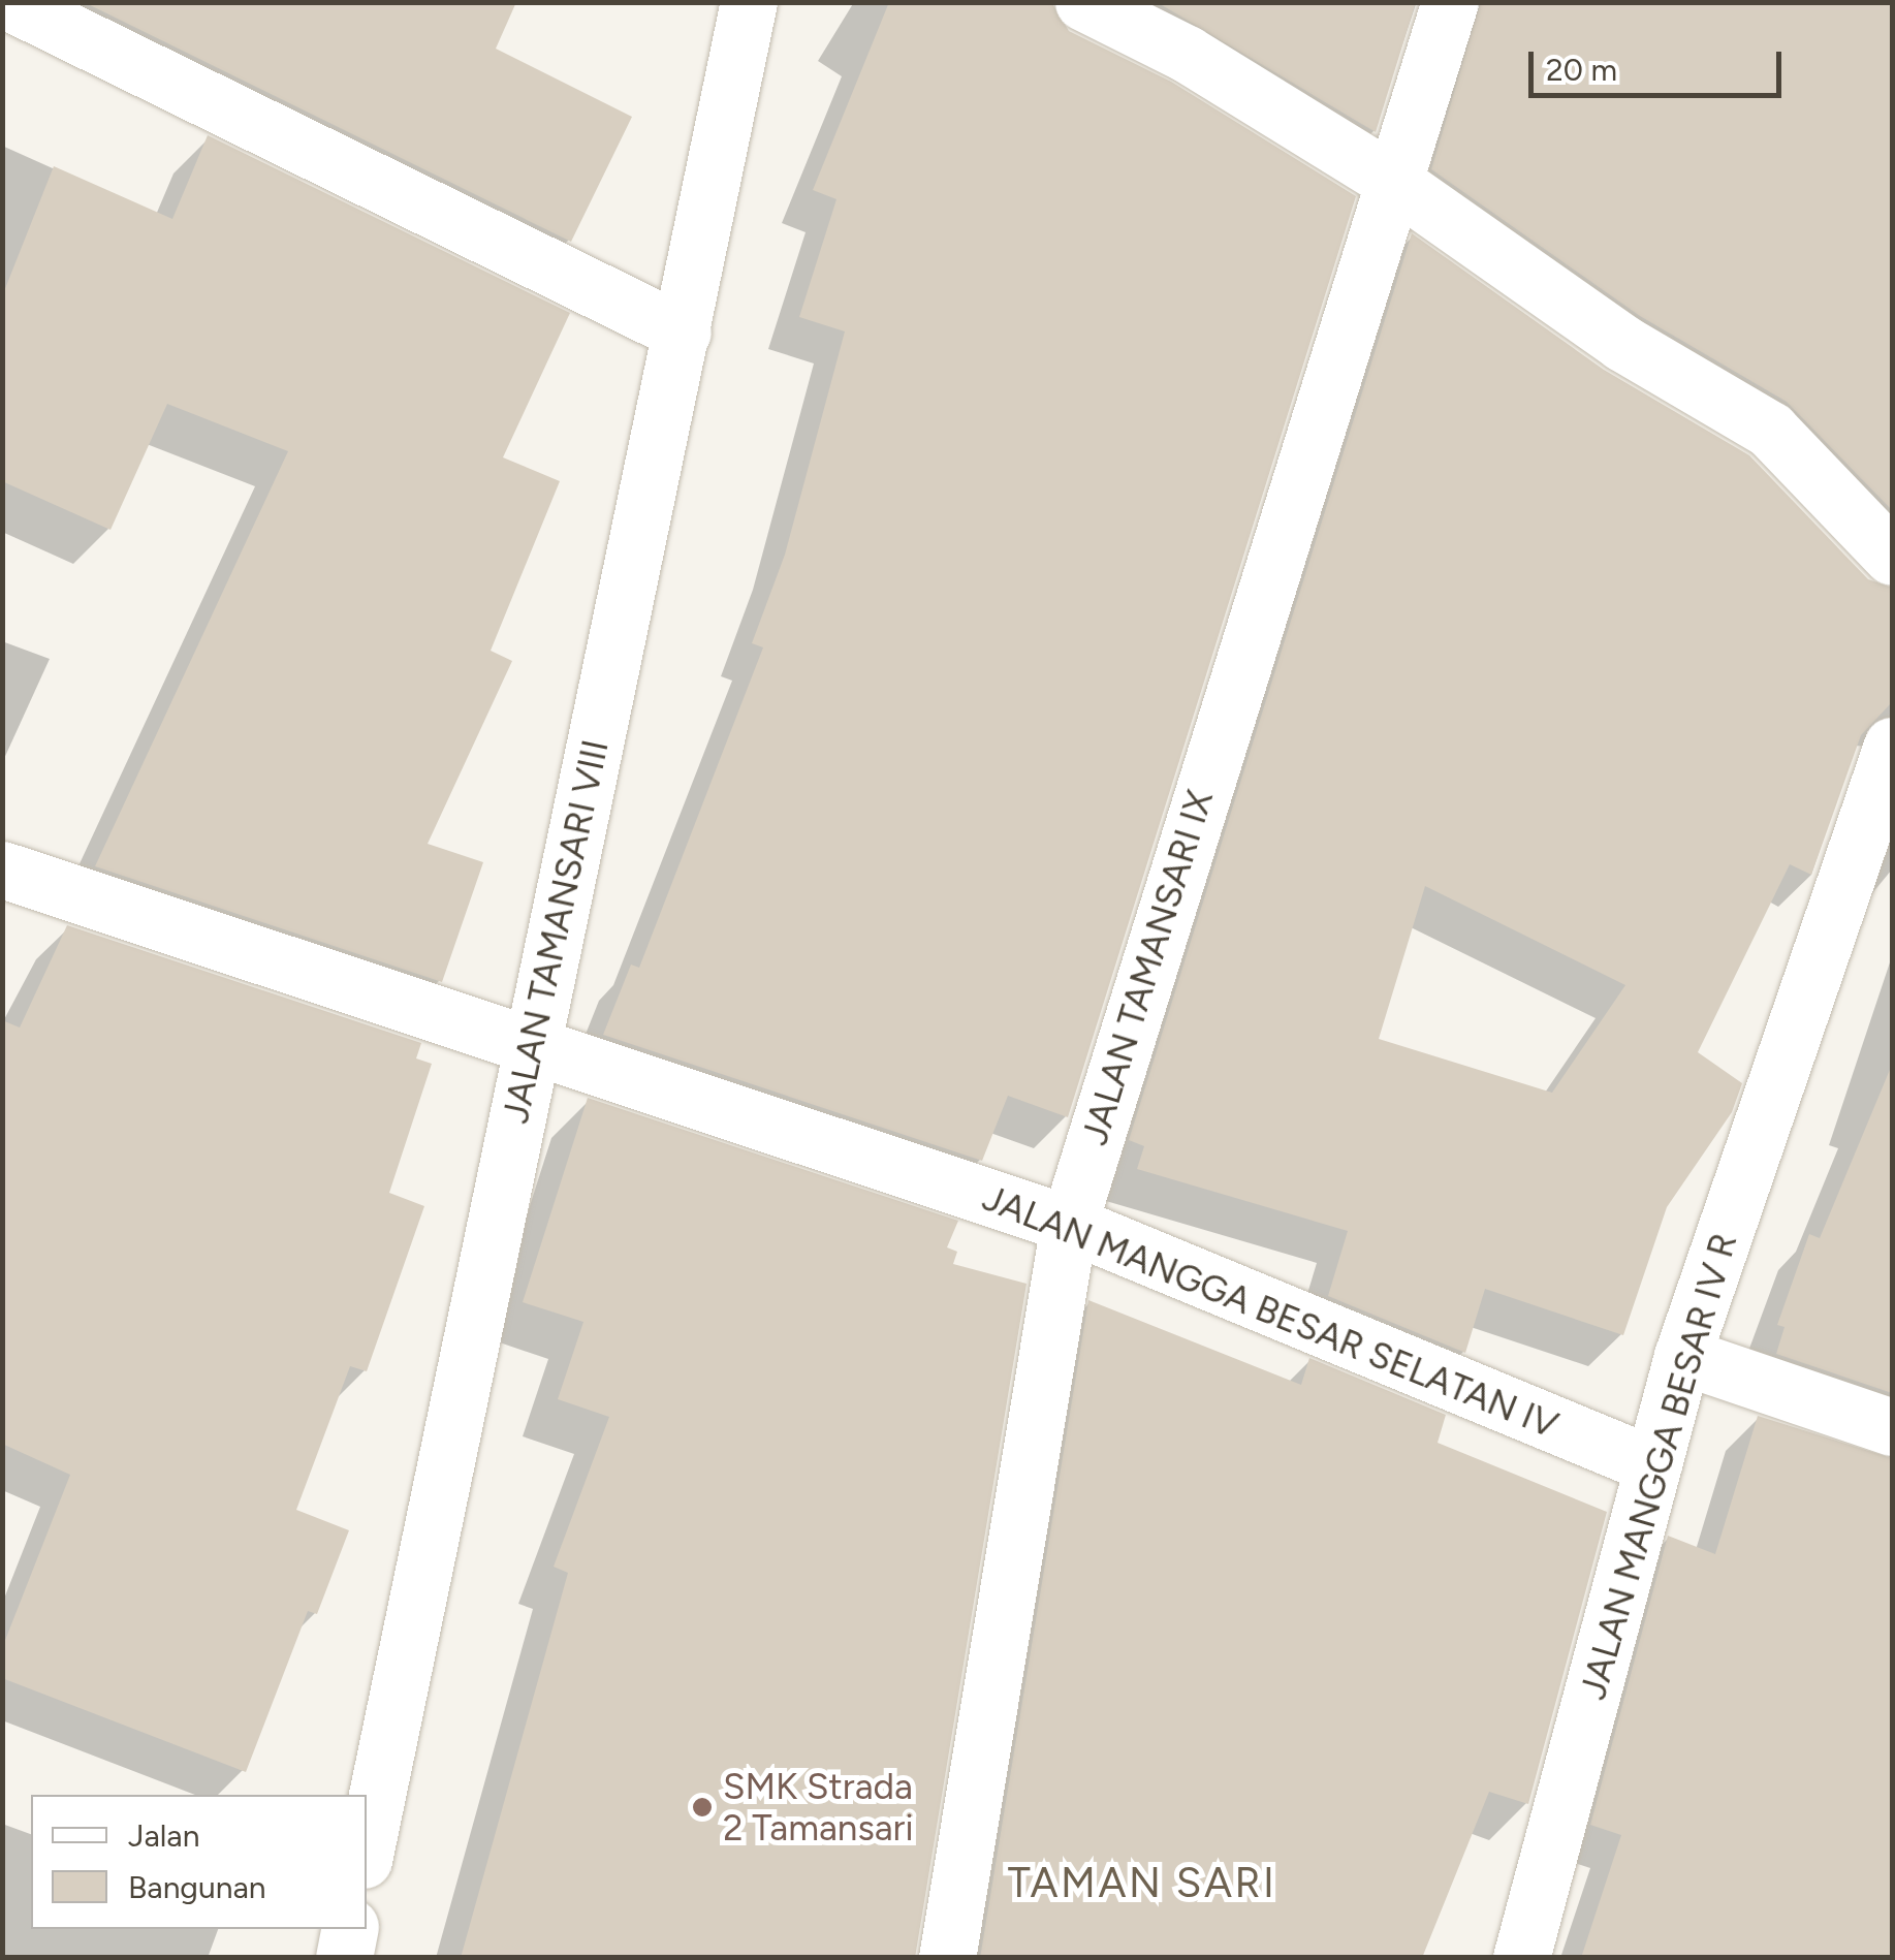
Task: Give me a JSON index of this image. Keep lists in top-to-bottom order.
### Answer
{
  "streets": {
    "street": [
      "JALAN TAMANSARI VIII",
      "JALAN TAMANSARI IX",
      "JALAN MANGGA BESAR SELATAN IV",
      "JALAN MANGGA BESAR IV R"
    ]
  },
  "crossings": [
    ["JALAN TAMANSARI VIII", "JALAN MANGGA BESAR SELATAN IV"],
    ["JALAN TAMANSARI IX", "JALAN MANGGA BESAR SELATAN IV"],
    ["JALAN MANGGA BESAR SELATAN IV", "JALAN MANGGA BESAR IV R"]
  ],
  "districts": ["TAMAN SARI"],
  "places": ["SMK Strada 2 Tamansari"],
  "legend": ["Jalan", "Bangunan"],
  "scale_bar": "20 m"
}
